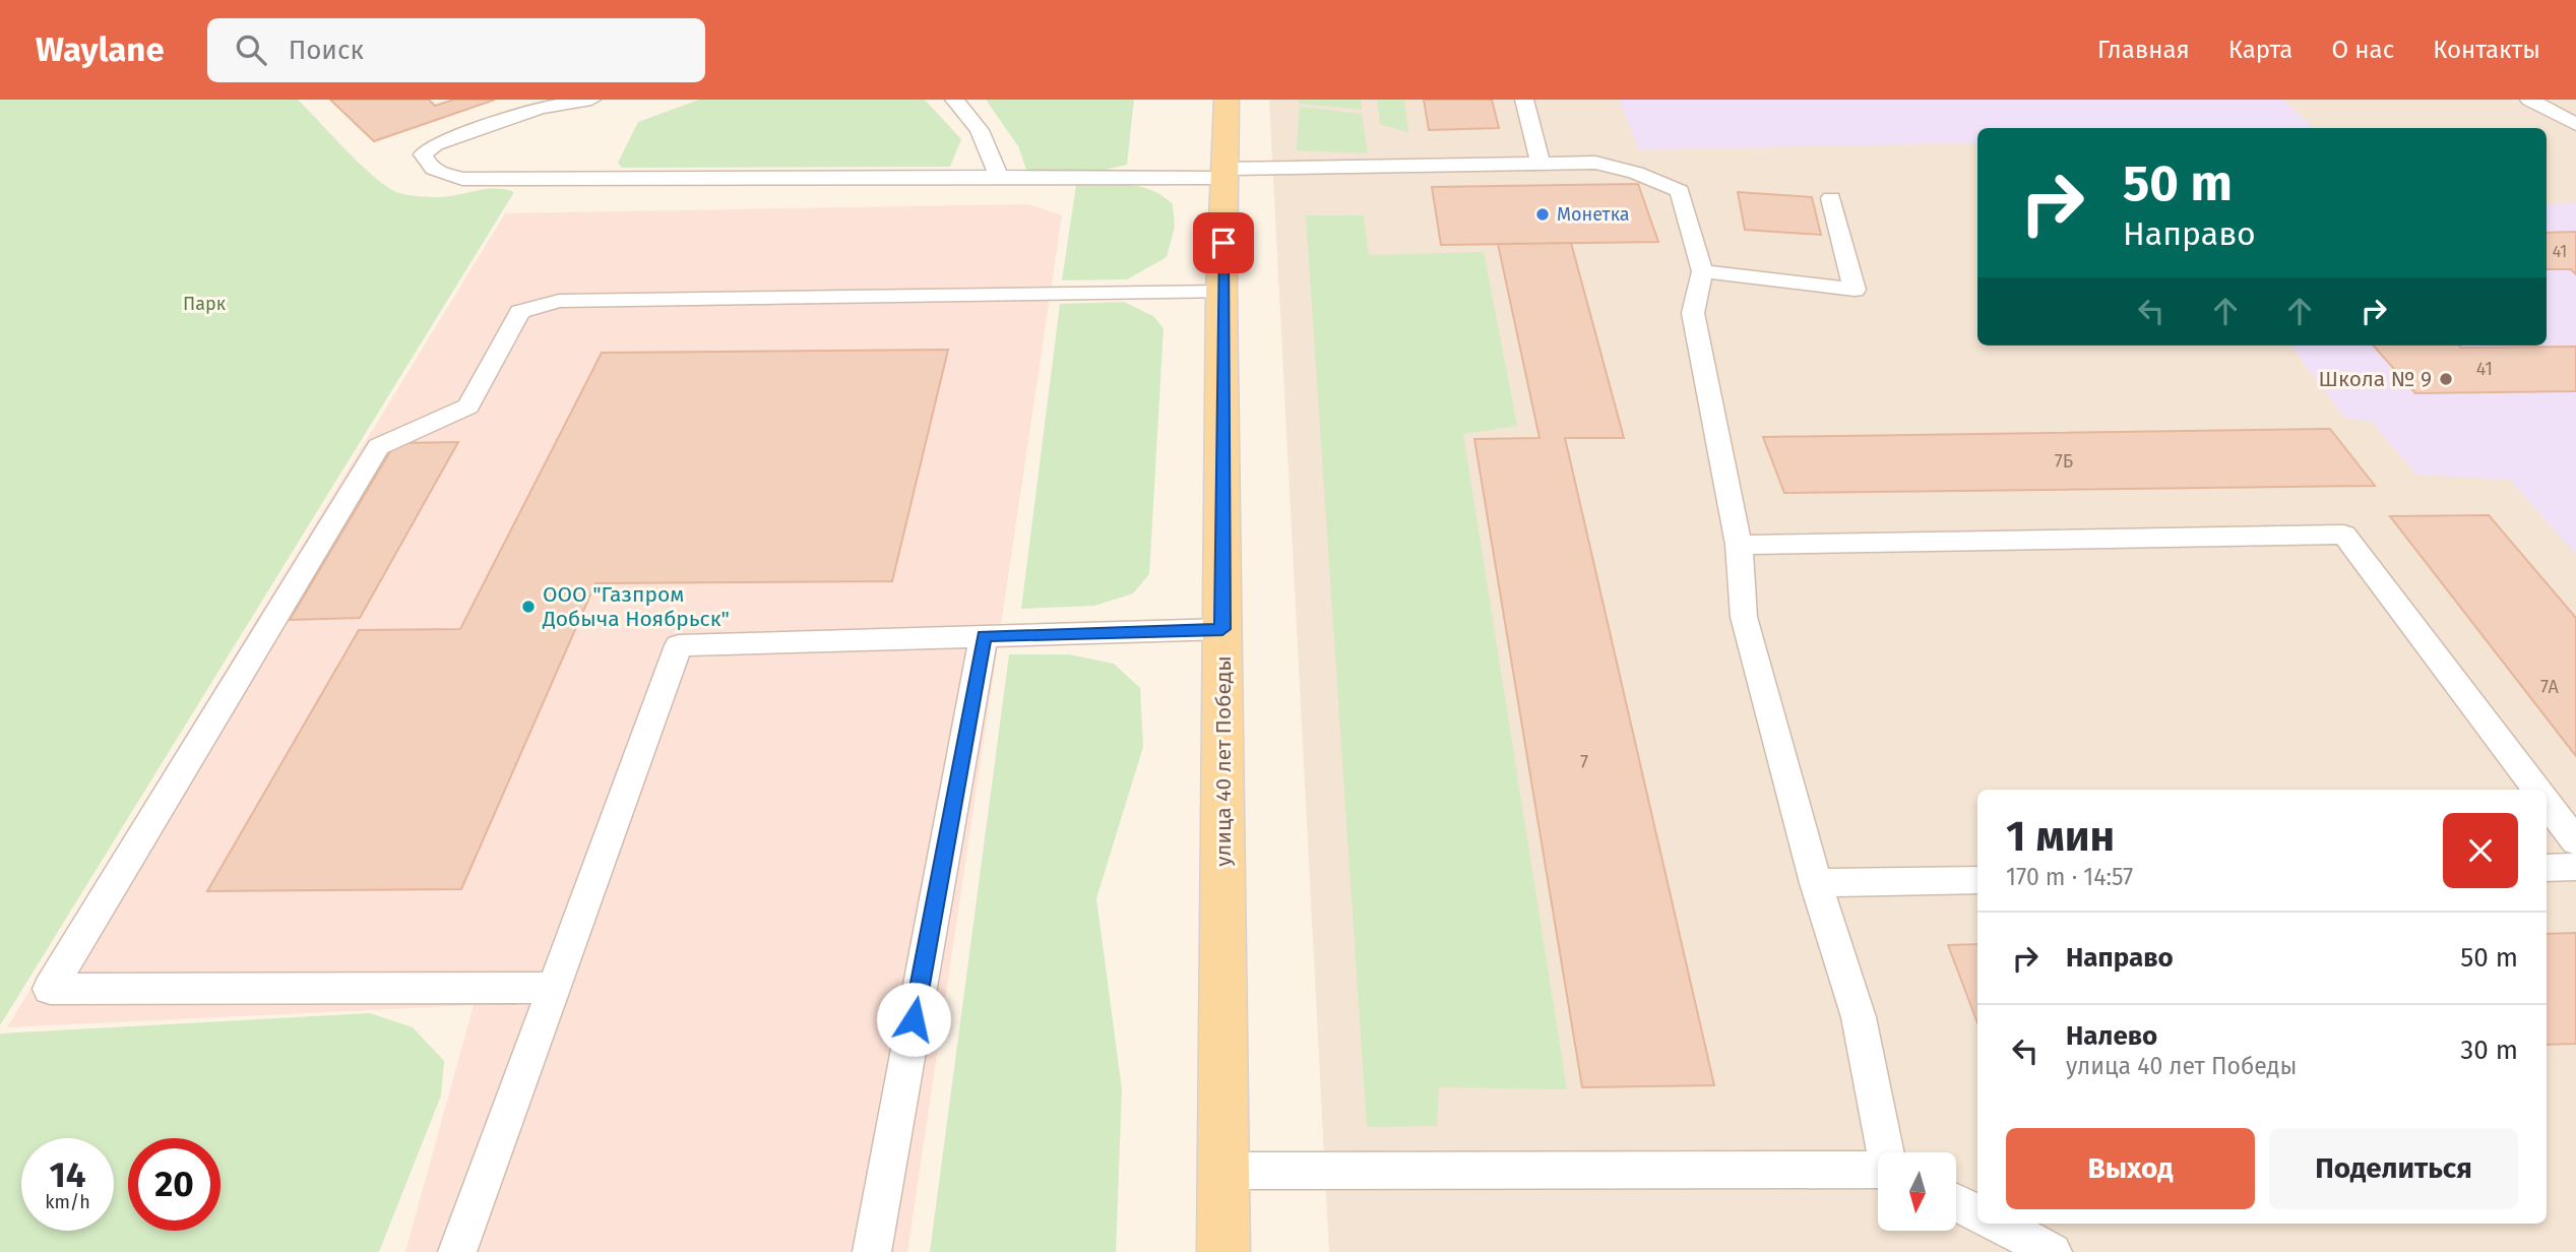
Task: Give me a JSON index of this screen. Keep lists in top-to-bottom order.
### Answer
{
  "streets": {
    "main road": ["улица 40 лет Победы"]
  },
  "parks": ["Парк"],
  "places": ["Монетка", "Школа № 9", "ООО \"Газпром Добыча Ноябрьск\""],
  "house_numbers": [
    "41",
    "41",
    "7Б",
    "7А",
    "7"
  ],
  "north": "bottom",
  "page": {
    "header": "Waylane",
    "search": "Поиск",
    "nav": [
      "Главная",
      "Карта",
      "О нас",
      "Контакты"
    ],
    "turn": ["50 m", "Направо"],
    "heading": ["1 мин", "170 m · 14:57"],
    "list": [
      {
        "name": "Направо",
        "value": "50 m"
      },
      {
        "name": "Налево",
        "note": "улица 40 лет Победы",
        "value": "30 m"
      }
    ],
    "buttons": ["Выход", "Поделиться"],
    "speed": "14 km/h",
    "limit": "20"
  }
}
